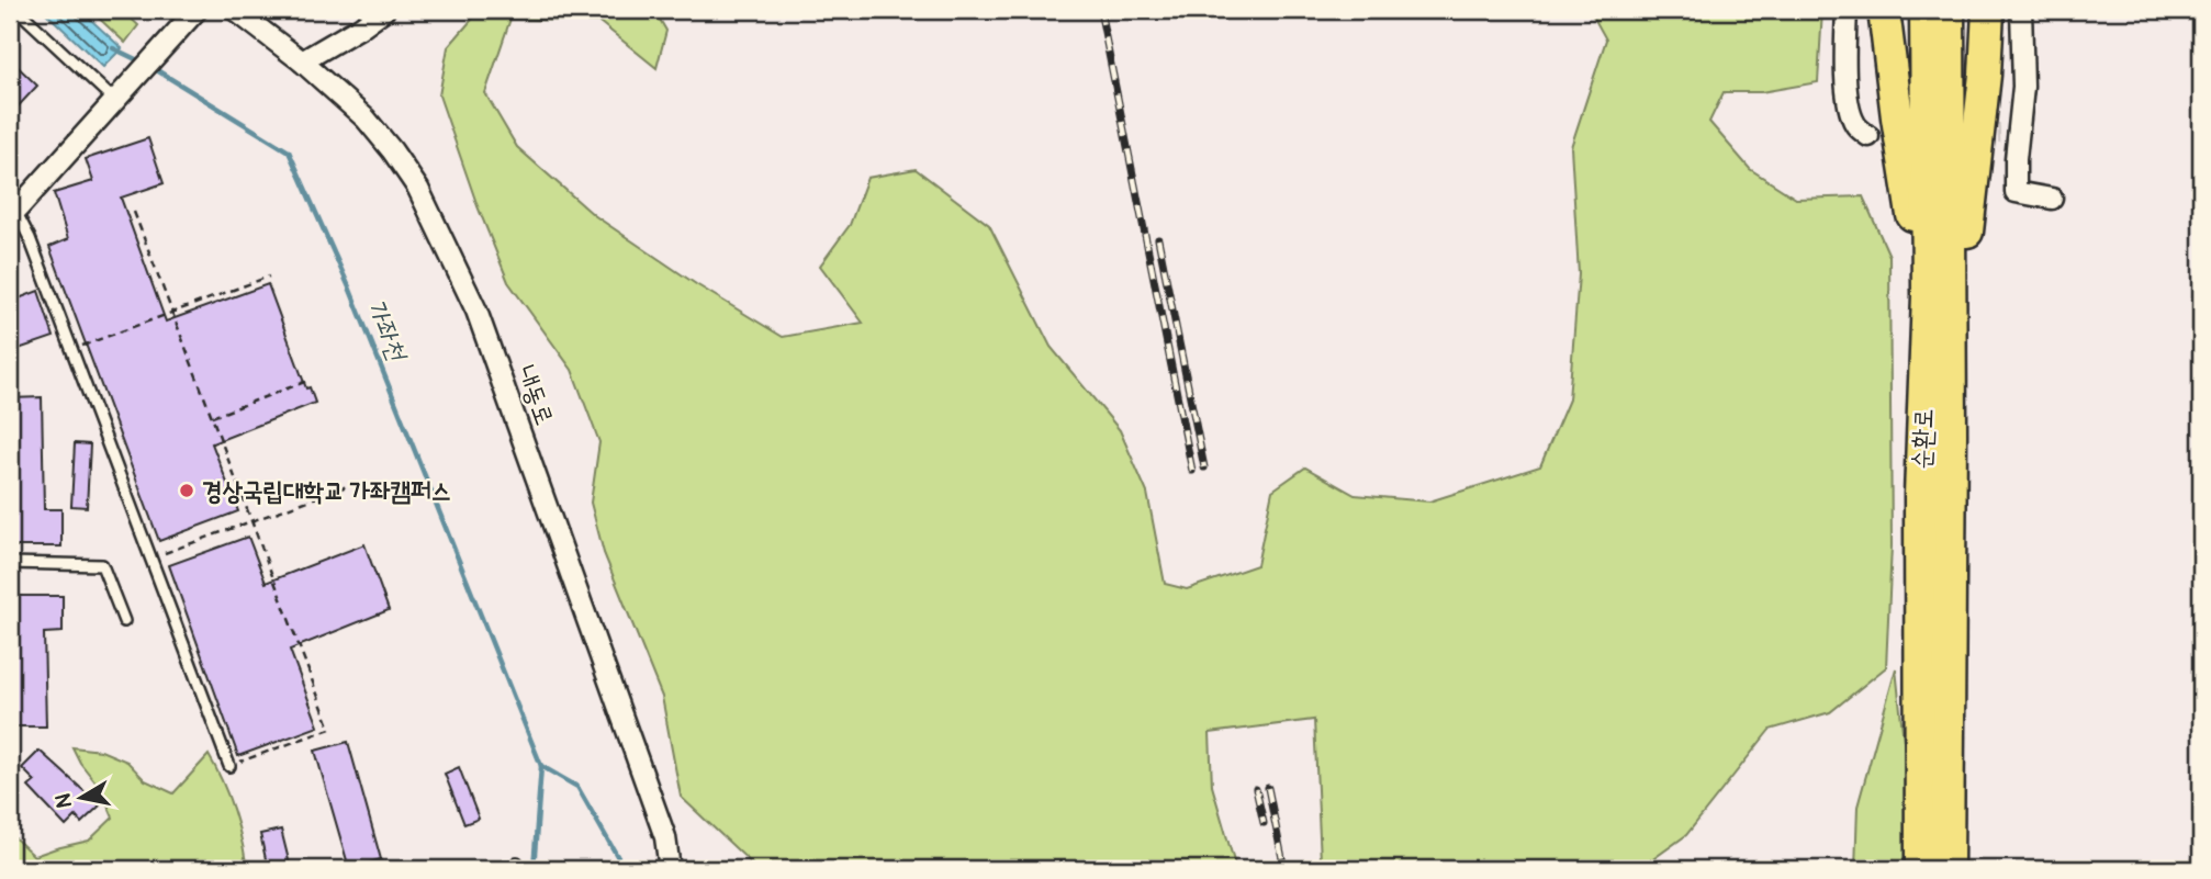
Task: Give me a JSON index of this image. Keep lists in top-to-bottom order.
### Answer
{
  "streets": {
    "highway": ["순환로"],
    "street": ["내동로"]
  },
  "water": ["가좌천"],
  "places": ["경상국립대학교 가좌캠퍼스"],
  "north": "left"
}
